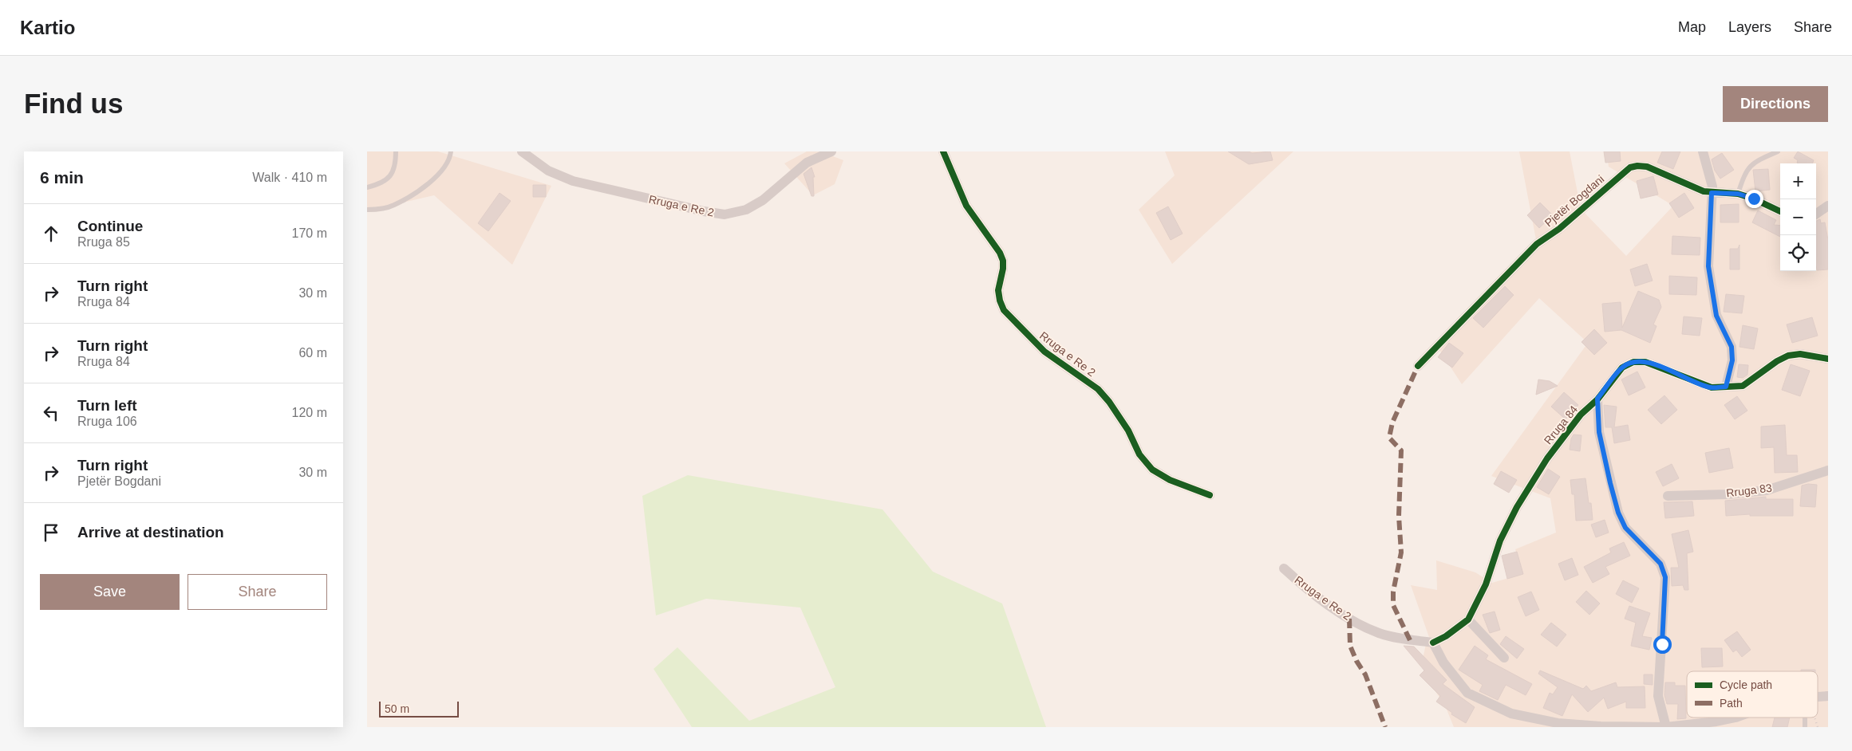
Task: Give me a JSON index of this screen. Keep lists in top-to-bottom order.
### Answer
{
  "streets": {
    "street": [
      "Pjetër Bogdani",
      "Rruga e Re 2",
      "Rruga 84",
      "Rruga 83"
    ]
  },
  "crossings": [
    ["Rruga e Re 2", "Rruga 84"]
  ],
  "legend": ["Cycle path", "Path"],
  "scale_bar": "50 m",
  "page": {
    "header": "Kartio",
    "nav": ["Map", "Layers", "Share"],
    "buttons": [
      "Directions",
      ["Save", "Share"]
    ],
    "title": "Find us",
    "heading": ["6 min", "Walk · 410 m"],
    "map_buttons": ["+", "−"],
    "list": [
      ["Continue", "Rruga 85", "170 m"],
      ["Turn right", "Rruga 84", "30 m"],
      ["Turn right", "Rruga 84", "60 m"],
      ["Turn left", "Rruga 106", "120 m"],
      ["Turn right", "Pjetër Bogdani", "30 m"],
      "Arrive at destination"
    ],
    "scale": "50 m"
  }
}
